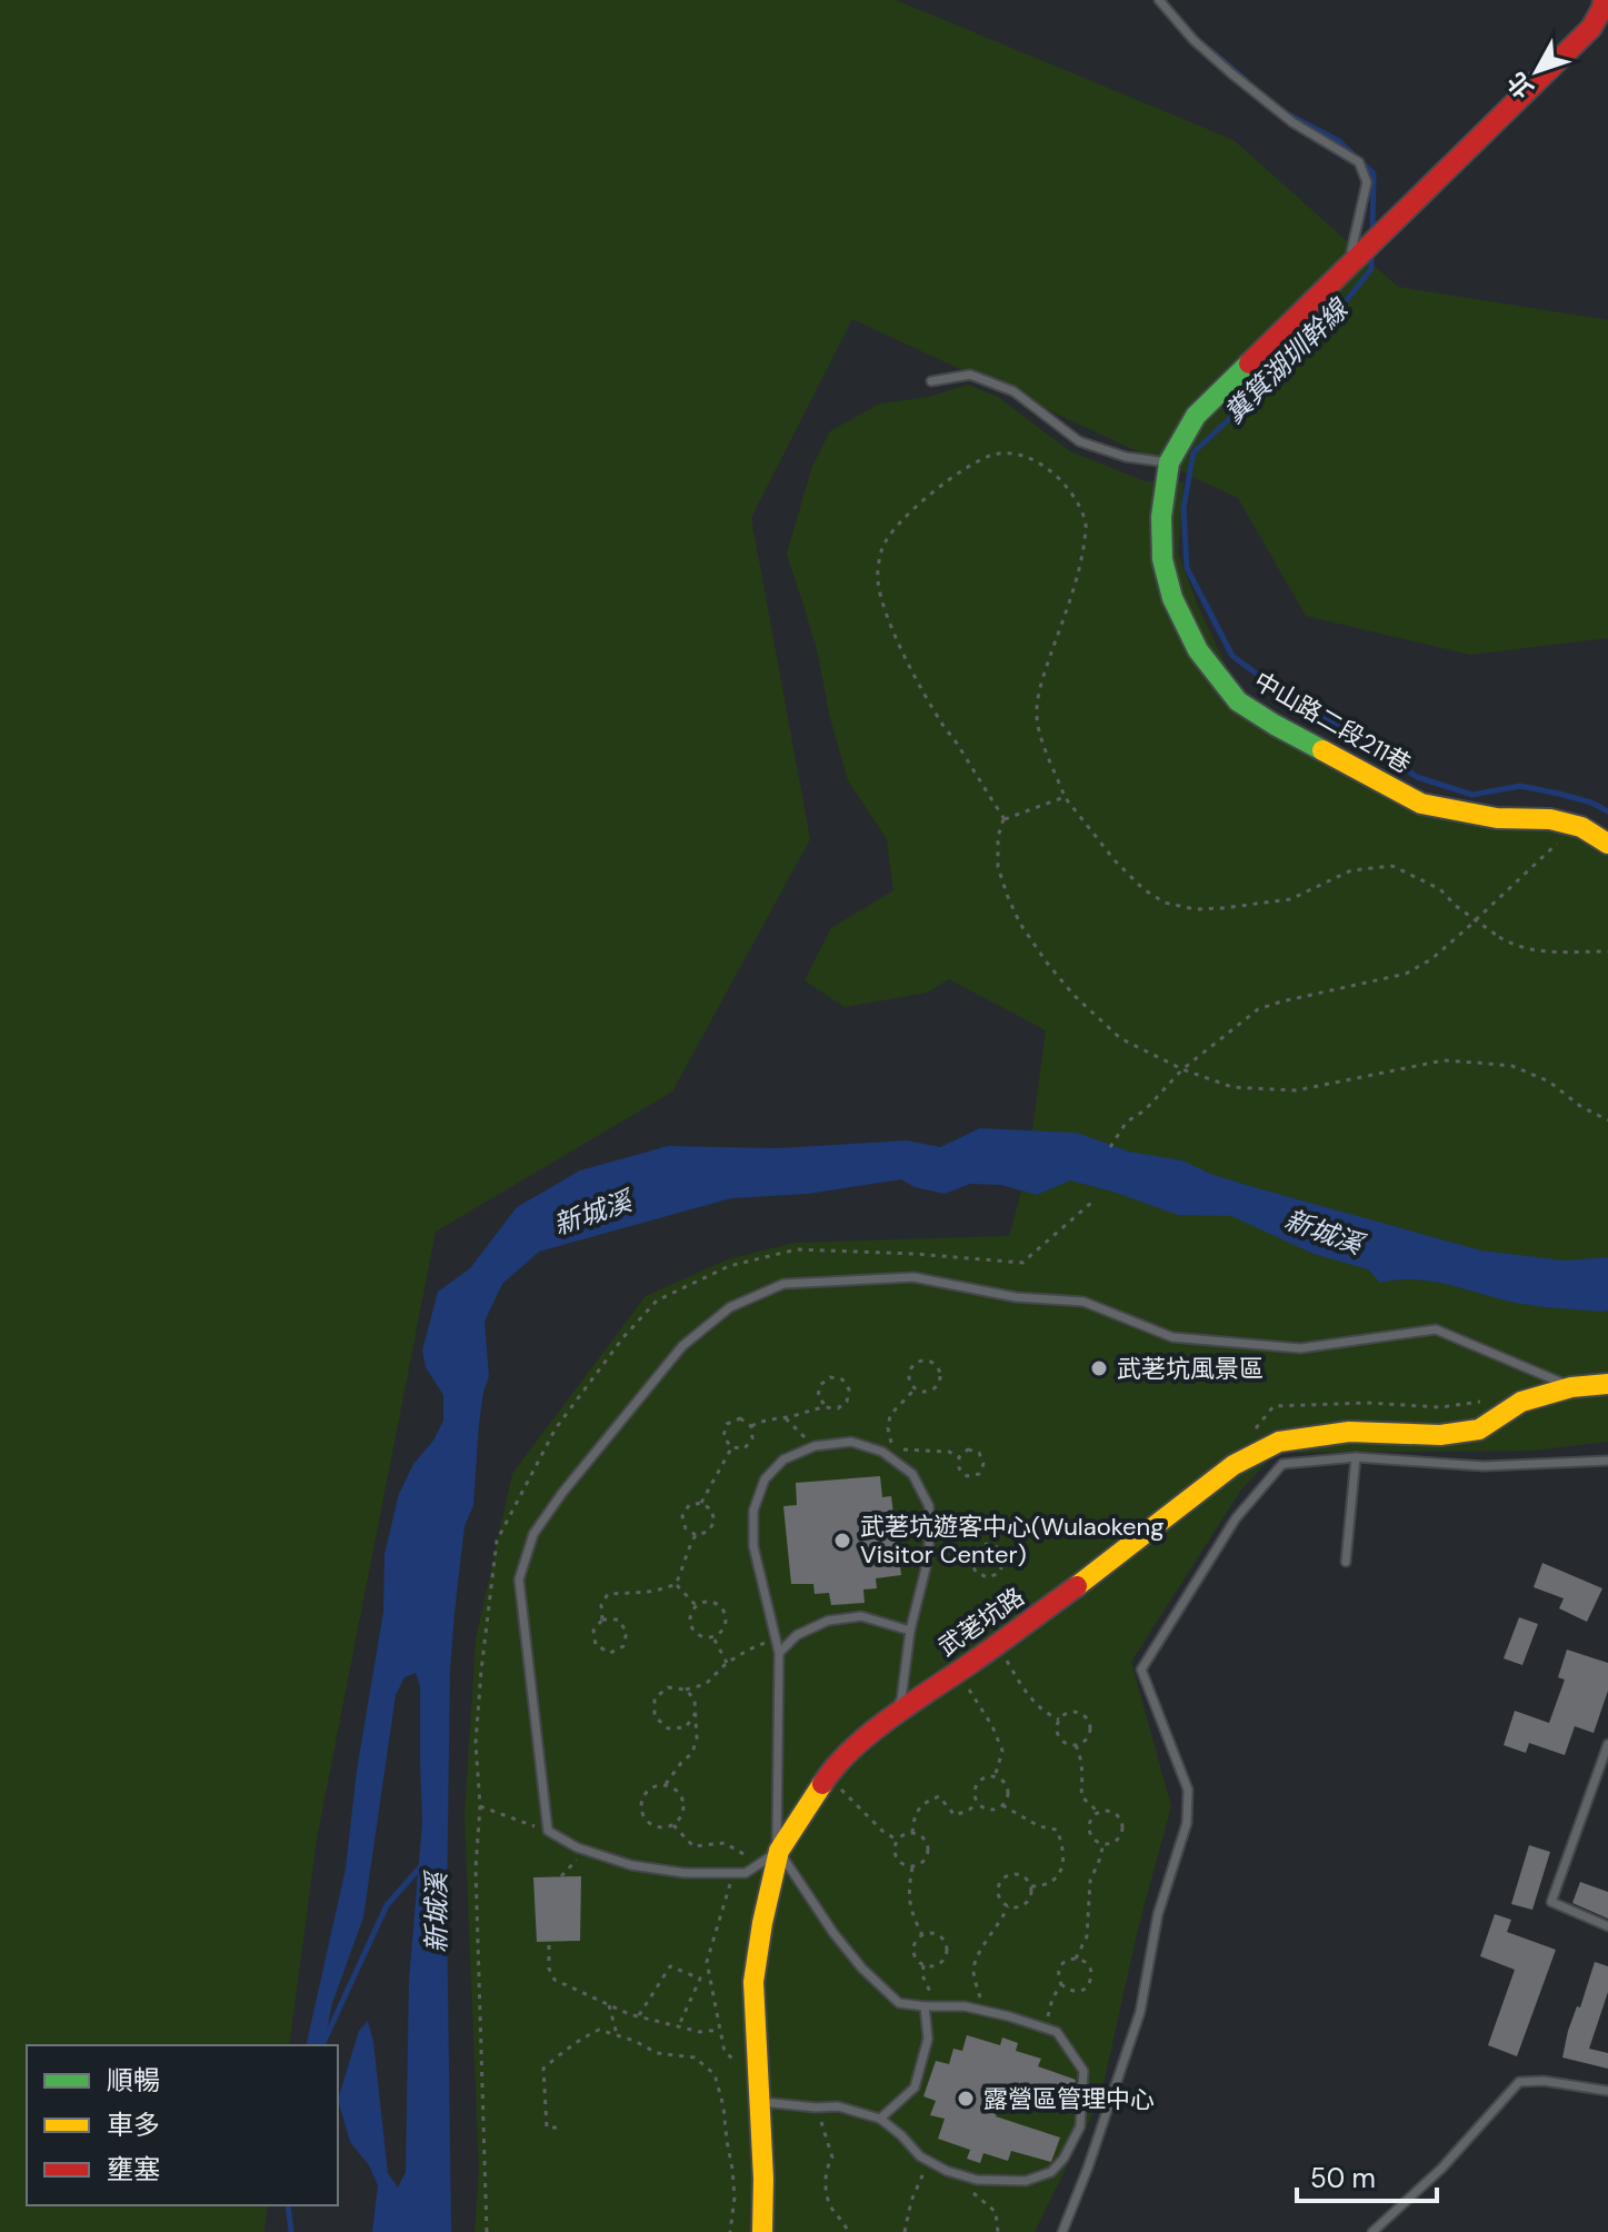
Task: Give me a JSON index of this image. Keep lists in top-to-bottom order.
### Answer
{
  "streets": {
    "street": ["中山路二段211巷", "武荖坑路"]
  },
  "water": ["糞箕湖圳幹線", "新城溪"],
  "places": ["武荖坑風景區", "武荖坑遊客中心(Wulaokeng Visitor Center)", "露營區管理中心"],
  "legend": ["順暢", "車多", "壅塞"],
  "scale_bar": "50 m",
  "north": "bottom left"
}
